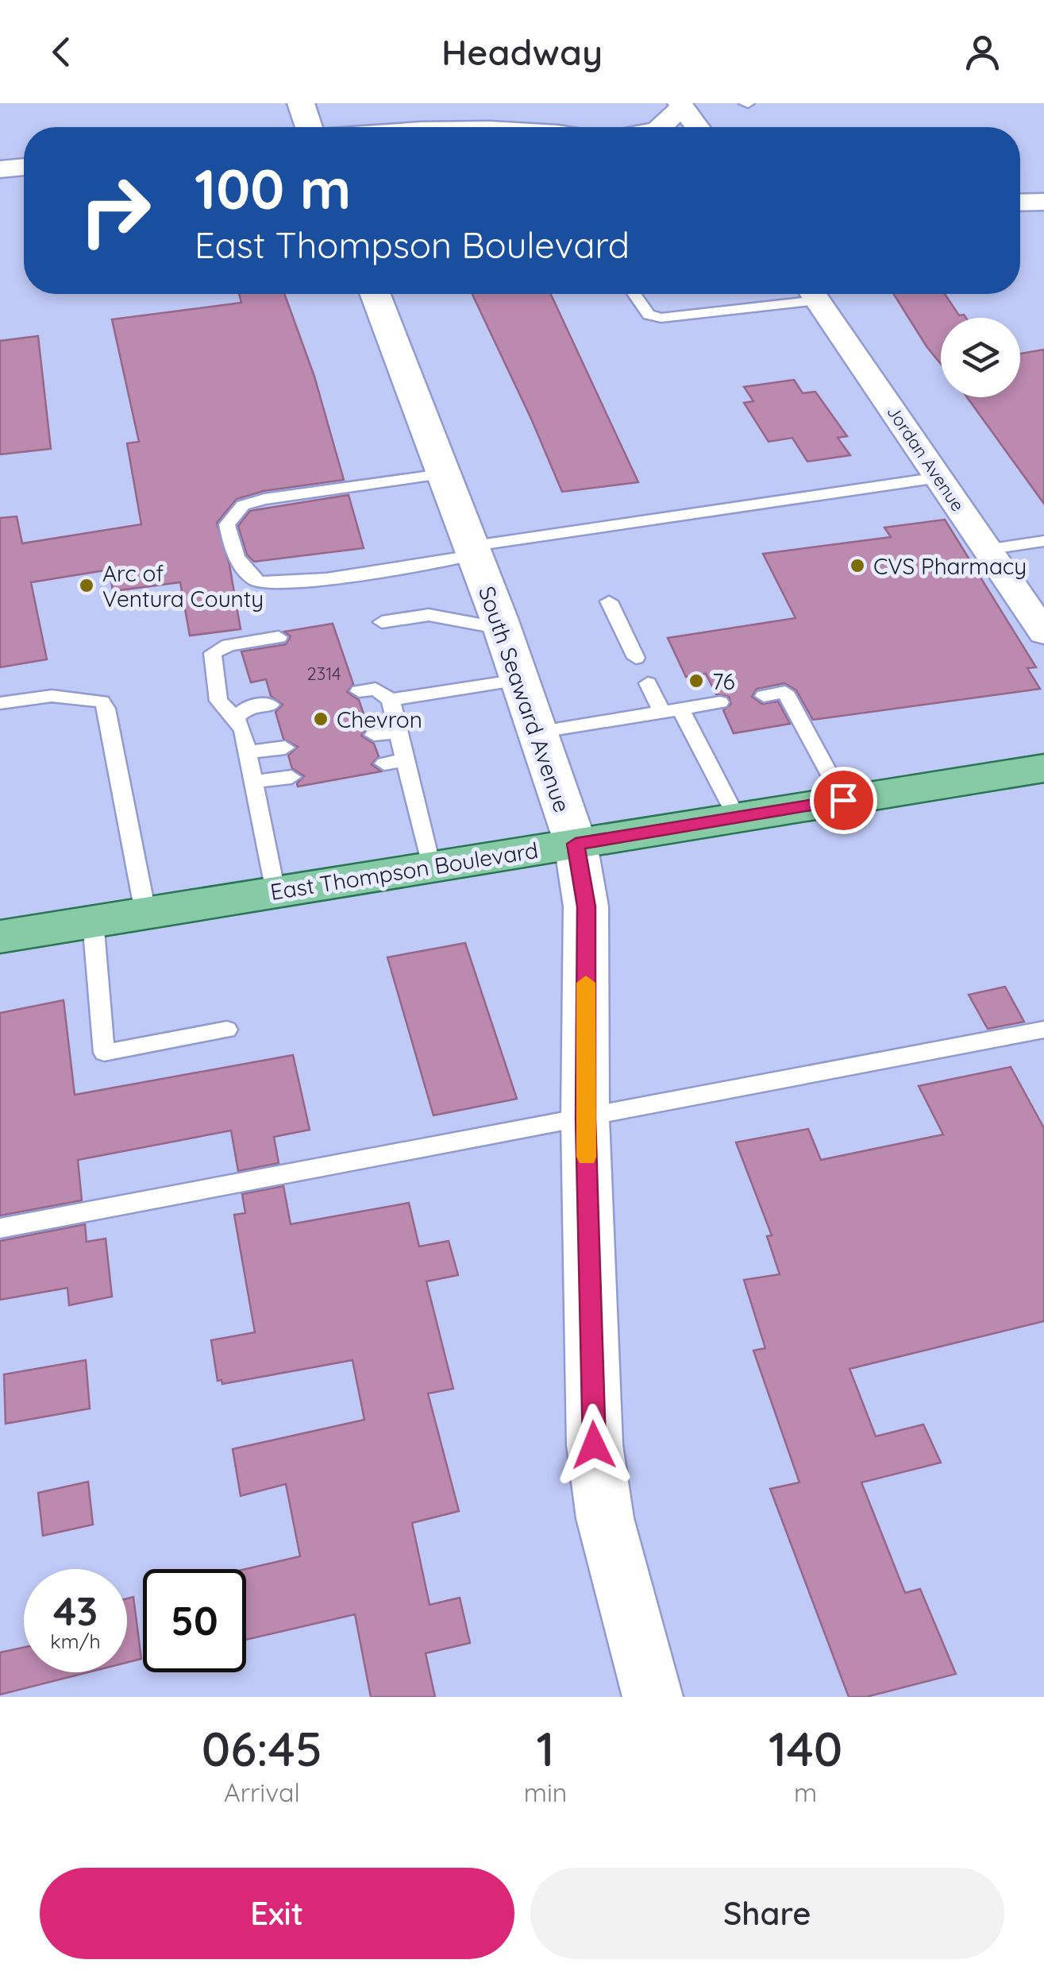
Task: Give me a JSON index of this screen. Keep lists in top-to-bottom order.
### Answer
{
  "streets": {
    "main road": ["South Seaward Avenue", "East Thompson Boulevard"],
    "street": ["Jordan Avenue"]
  },
  "crossings": [
    ["South Seaward Avenue", "East Thompson Boulevard"]
  ],
  "places": [
    "CVS Pharmacy",
    "Arc of Ventura County",
    "76",
    "Chevron"
  ],
  "house_numbers": ["2314"],
  "page": {
    "header": "Headway",
    "turn": ["100 m", "East Thompson Boulevard"],
    "speed": "43 km/h",
    "limit": "50",
    "eta": [
      "06:45",
      "Arrival",
      "1",
      "min",
      "140",
      "m"
    ],
    "buttons": ["Exit", "Share"]
  }
}
